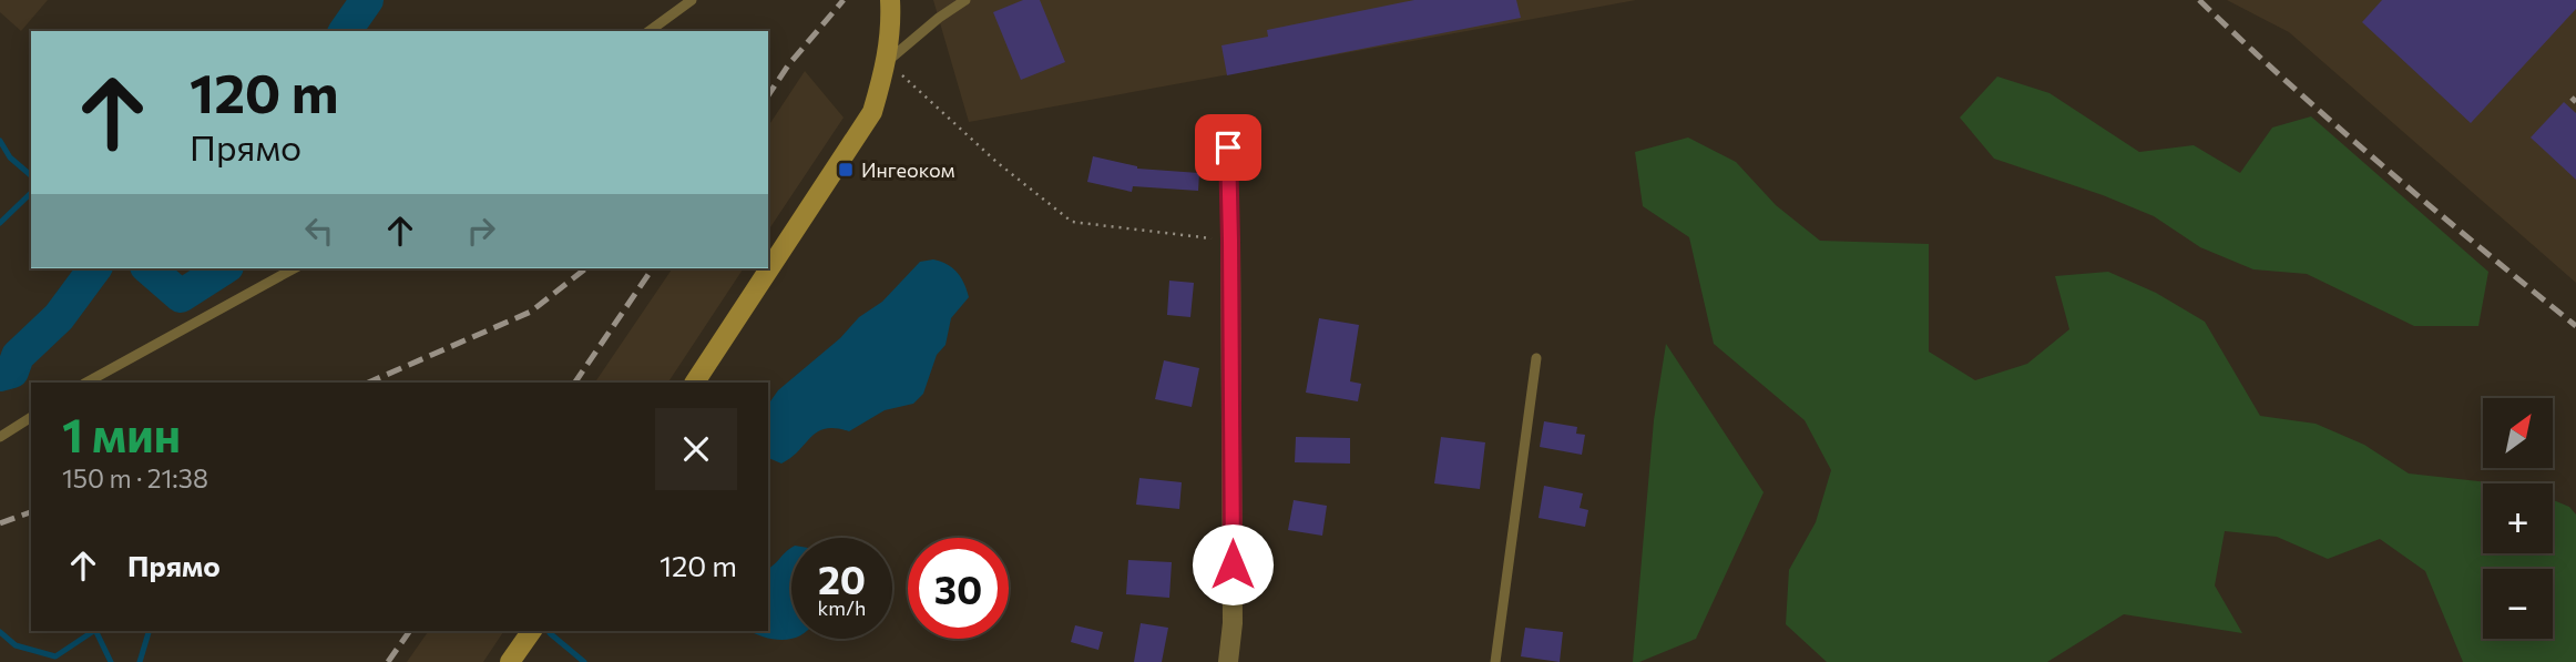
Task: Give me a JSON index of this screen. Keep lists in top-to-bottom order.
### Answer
{
  "places": {
    "transit": ["Ингеоком"]
  },
  "north": "top right",
  "page": {
    "turn": ["120 m", "Прямо"],
    "heading": ["1 мин", "150 m · 21:38"],
    "map_buttons": ["+", "−"],
    "list": [
      {
        "name": "Прямо",
        "value": "120 m"
      }
    ],
    "speed": "20 km/h",
    "limit": "30"
  }
}
